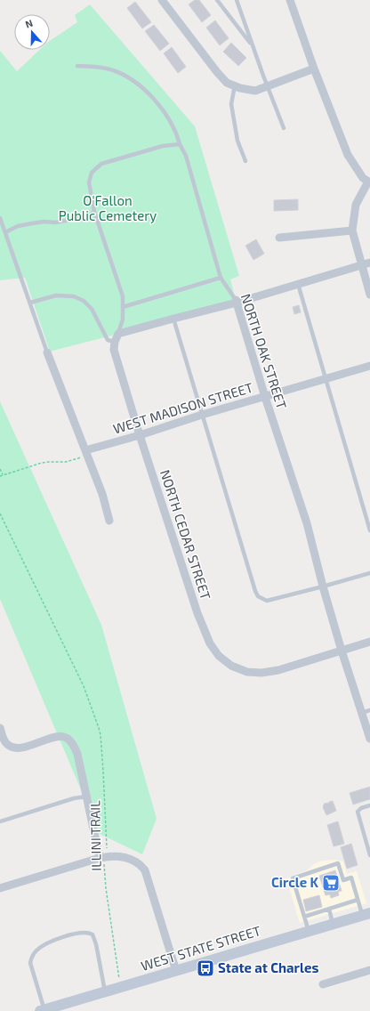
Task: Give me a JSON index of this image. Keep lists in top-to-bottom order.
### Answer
{
  "streets": {
    "main road": ["WEST STATE STREET"],
    "street": ["NORTH OAK STREET", "WEST MADISON STREET", "NORTH CEDAR STREET"],
    "path": ["ILLINI TRAIL"]
  },
  "crossings": [
    ["NORTH OAK STREET", "WEST MADISON STREET"],
    ["NORTH OAK STREET", "NORTH CEDAR STREET"],
    ["WEST MADISON STREET", "NORTH CEDAR STREET"],
    ["ILLINI TRAIL", "WEST STATE STREET"]
  ],
  "parks": ["O'Fallon Public Cemetery"],
  "places": {
    "supermarket": ["Circle K"],
    "bus stop": ["State at Charles"]
  },
  "north": "top"
}
